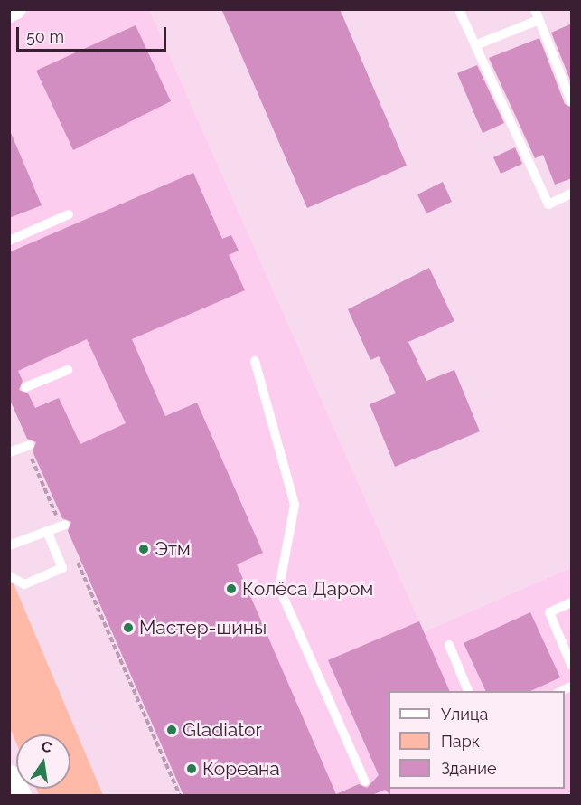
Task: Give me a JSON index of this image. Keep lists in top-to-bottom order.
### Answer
{
  "places": [
    "Этм",
    "Колёса Даром",
    "Мастер-шины",
    "Gladiator",
    "Кореана"
  ],
  "legend": ["Улица", "Парк", "Здание"],
  "scale_bar": "50 m",
  "north": "top"
}
